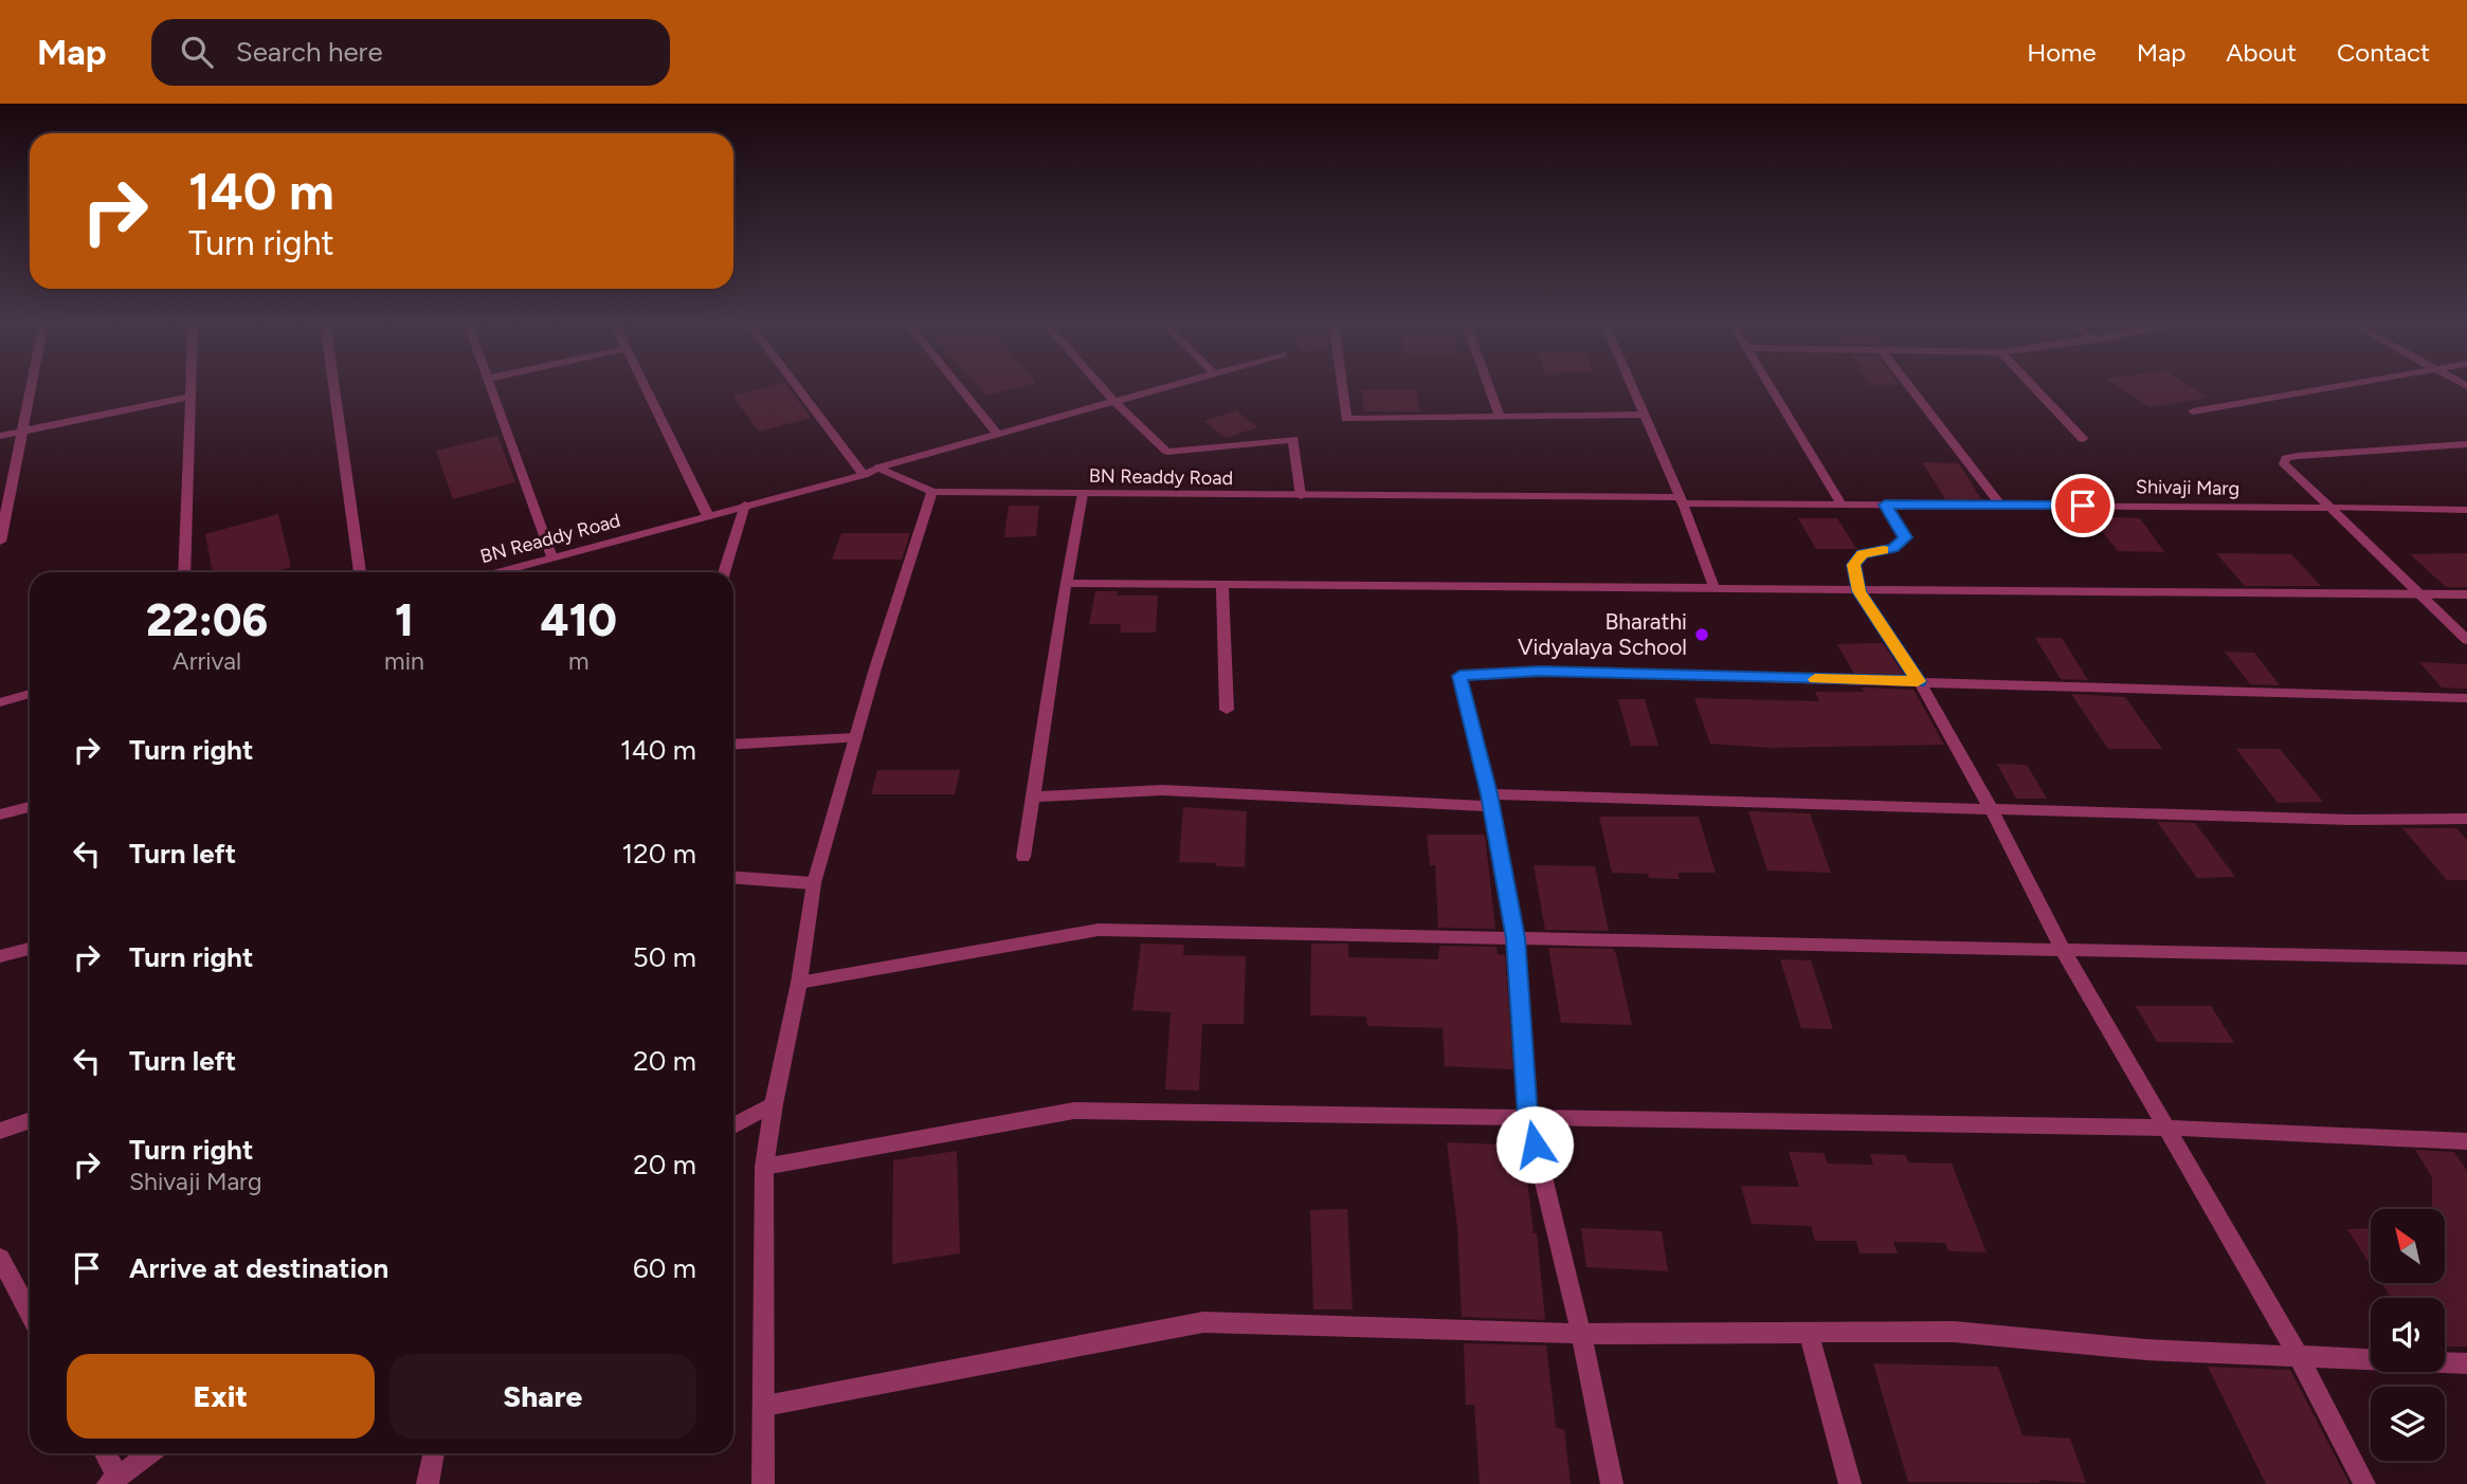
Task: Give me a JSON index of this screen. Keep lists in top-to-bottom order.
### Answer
{
  "streets": {
    "street": ["BN Readdy Road", "Shivaji Marg"]
  },
  "crossings": [
    ["BN Readdy Road", "Shivaji Marg"]
  ],
  "places": ["Bharathi Vidyalaya School"],
  "north": "top left",
  "page": {
    "header": "Map",
    "search": "Search here",
    "nav": [
      "Home",
      "Map",
      "About",
      "Contact"
    ],
    "turn": ["140 m", "Turn right"],
    "eta": [
      "22:06",
      "Arrival",
      "1",
      "min",
      "410",
      "m"
    ],
    "list": [
      {
        "name": "Turn right",
        "value": "140 m"
      },
      {
        "name": "Turn left",
        "value": "120 m"
      },
      {
        "name": "Turn right",
        "value": "50 m"
      },
      {
        "name": "Turn left",
        "value": "20 m"
      },
      {
        "name": "Turn right",
        "note": "Shivaji Marg",
        "value": "20 m"
      },
      {
        "name": "Arrive at destination",
        "value": "60 m"
      }
    ],
    "buttons": ["Exit", "Share"]
  }
}
